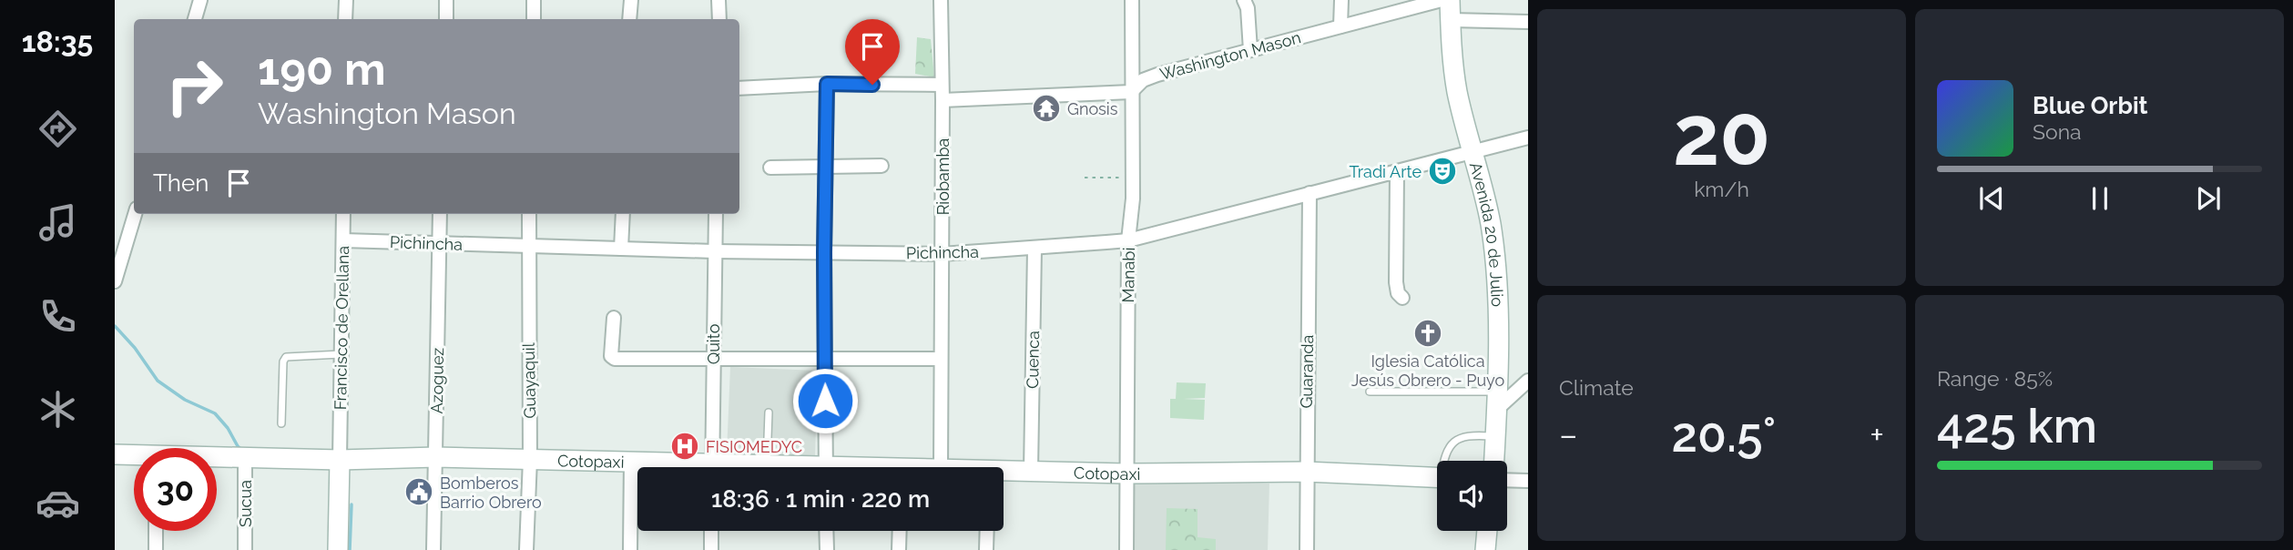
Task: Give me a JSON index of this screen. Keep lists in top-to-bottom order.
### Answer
{
  "streets": {
    "street": [
      "Washington Mason",
      "Riobamba",
      "Avenida 20 de Julio",
      "Pichincha",
      "Manabi",
      "Francisco de Orellana",
      "Quito",
      "Cuenca",
      "Guaranda",
      "Azoguez",
      "Guayaquil",
      "Cotopaxi",
      "Sucua"
    ]
  },
  "crossings": [
    ["Washington Mason", "Manabi"],
    ["Riobamba", "Pichincha"],
    ["Avenida 20 de Julio", "Pichincha"],
    ["Pichincha", "Manabi"],
    ["Pichincha", "Francisco de Orellana"],
    ["Pichincha", "Quito"],
    ["Pichincha", "Cuenca"],
    ["Pichincha", "Guaranda"],
    ["Pichincha", "Azoguez"],
    ["Pichincha", "Guayaquil"],
    ["Manabi", "Cotopaxi"],
    ["Francisco de Orellana", "Cotopaxi"],
    ["Cuenca", "Cotopaxi"],
    ["Guaranda", "Cotopaxi"],
    ["Azoguez", "Cotopaxi"],
    ["Guayaquil", "Cotopaxi"],
    ["Cotopaxi", "Sucua"]
  ],
  "places": {
    "temple": ["Gnosis"],
    "theatre": ["Tradi Arte"],
    "church": ["Iglesia Católica Jesús Obrero - Puyo"],
    "hospital": ["FISIOMEDYC"],
    "public building": ["Bomberos Barrio Obrero"]
  },
  "page": {
    "tabs": "18:35",
    "tile": [
      ["20", "km/h"],
      "Climate",
      ["Range · 85%", "425 km"]
    ],
    "turn": ["190 m", "Washington Mason"],
    "song": ["Blue Orbit", "Sona"],
    "then": "Then",
    "heat": ["−", "20.5°", "+"],
    "limit": "30",
    "trip": "18:36 · 1 min · 220 m"
  }
}
